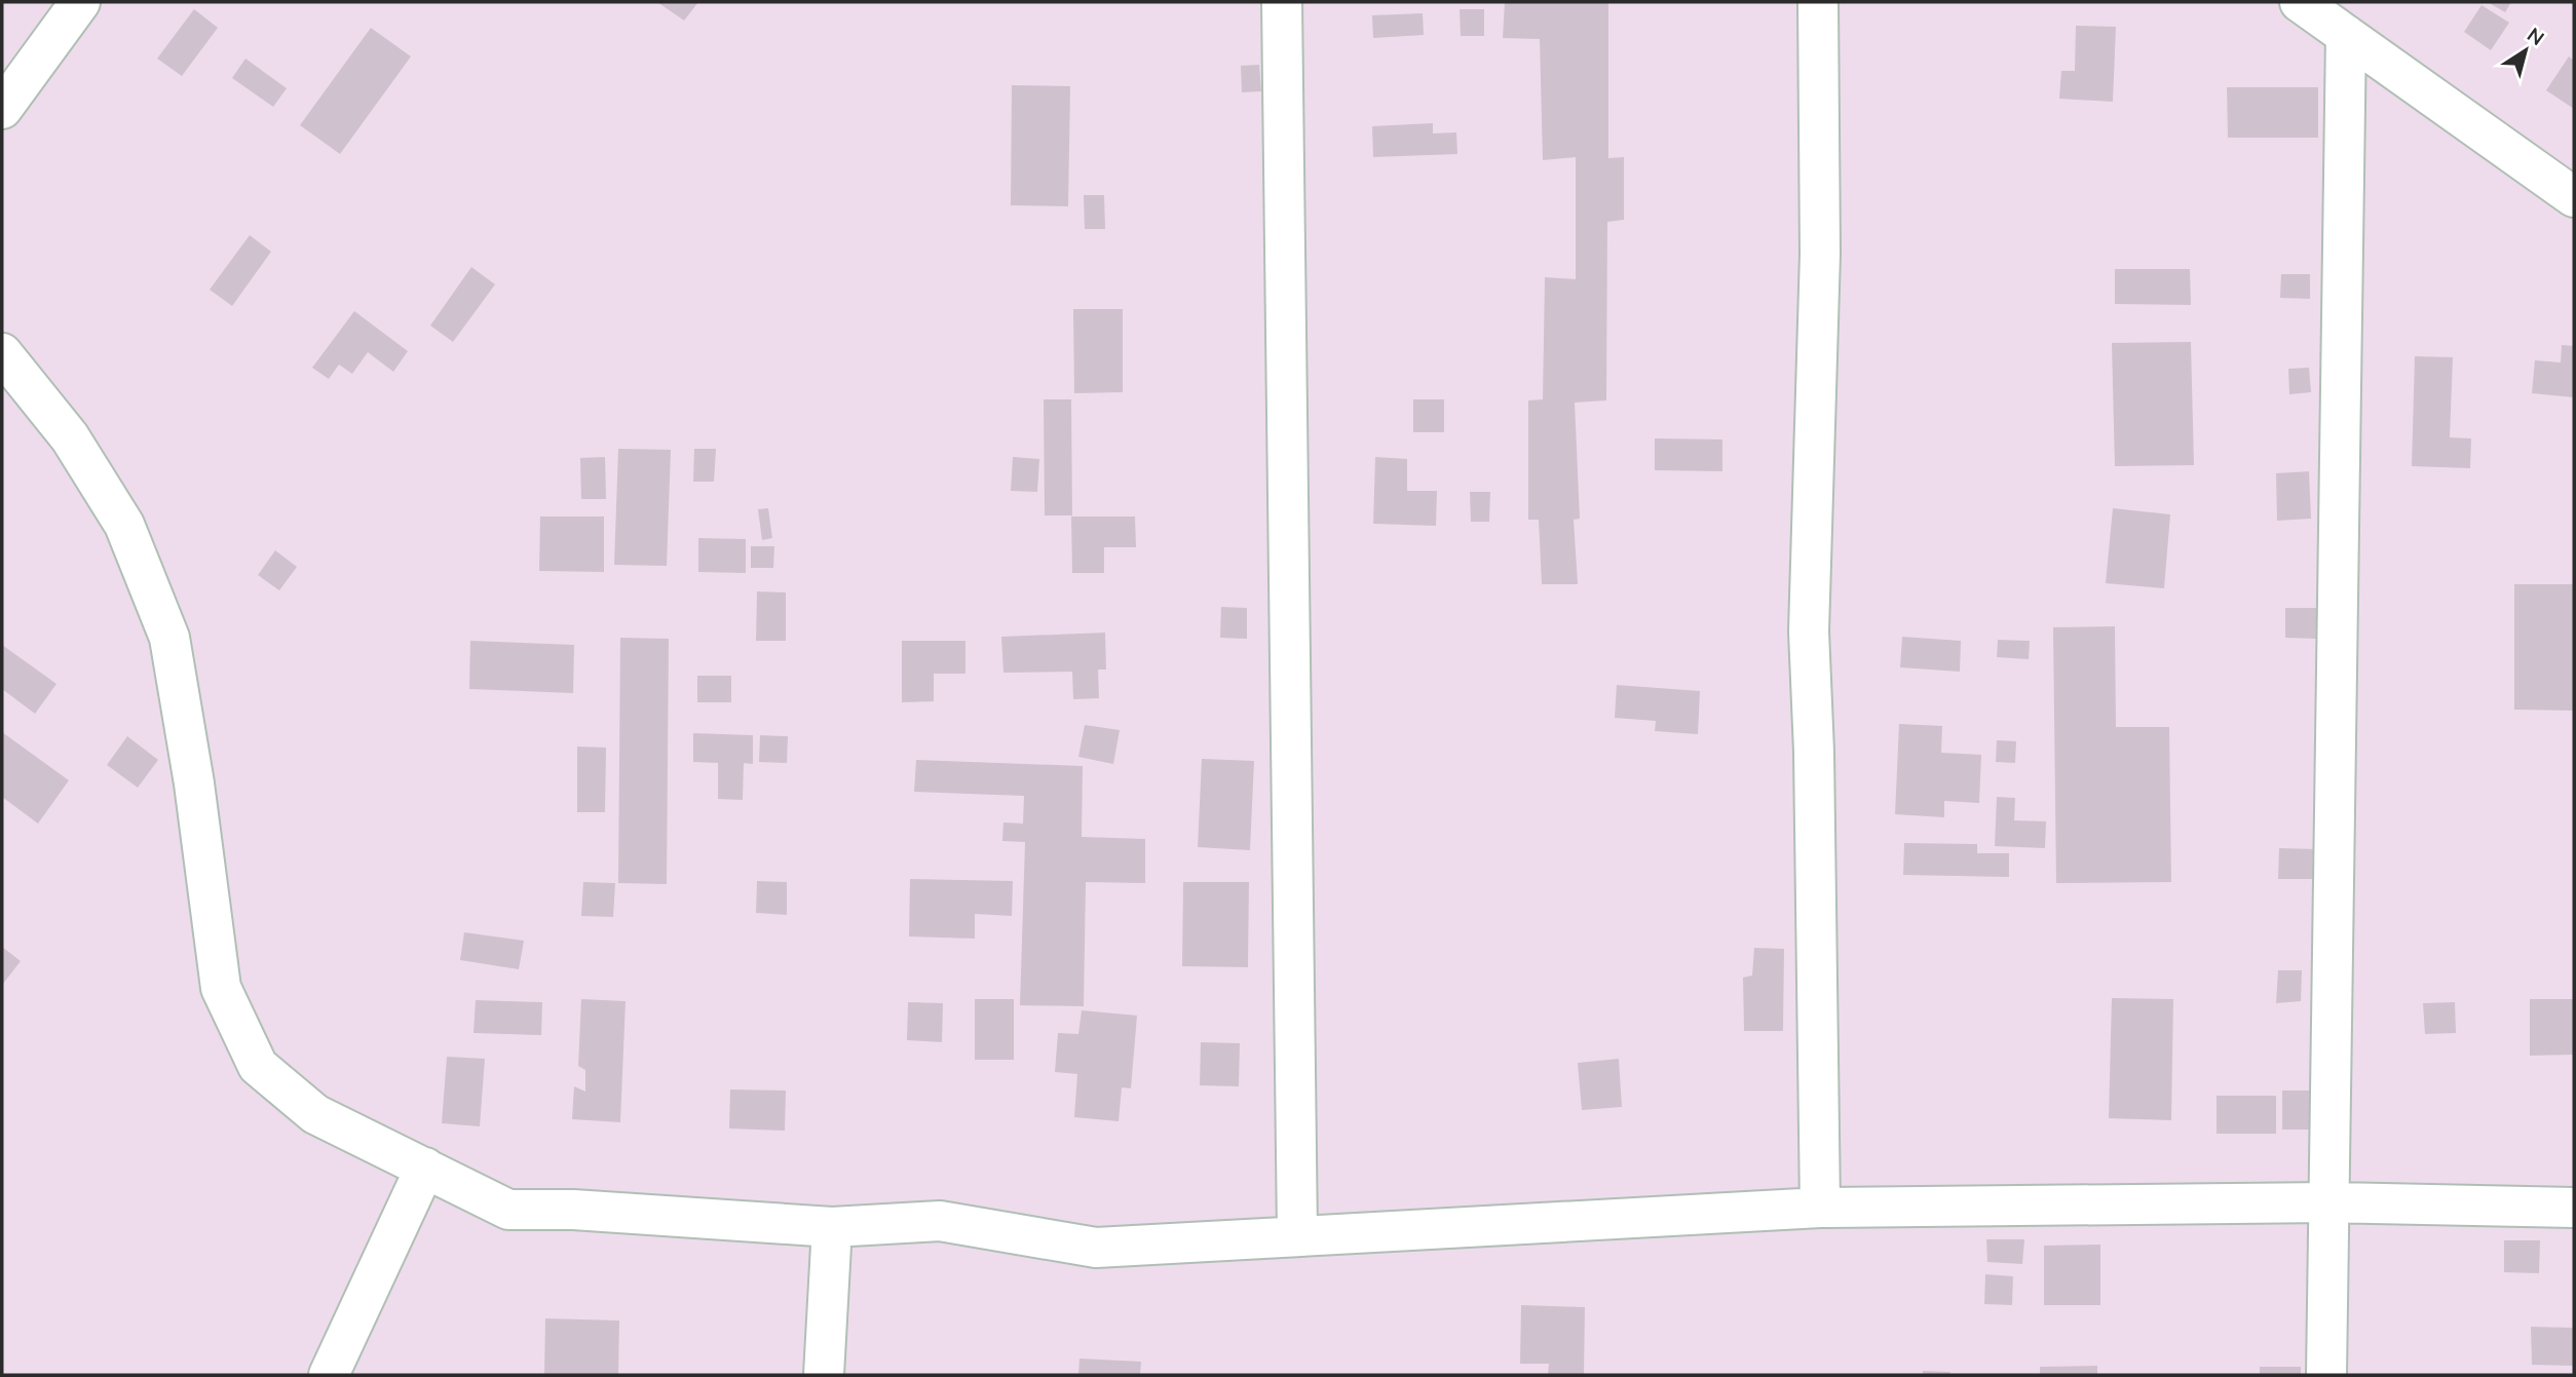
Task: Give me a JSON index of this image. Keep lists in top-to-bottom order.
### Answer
{
  "north": "top right"
}
